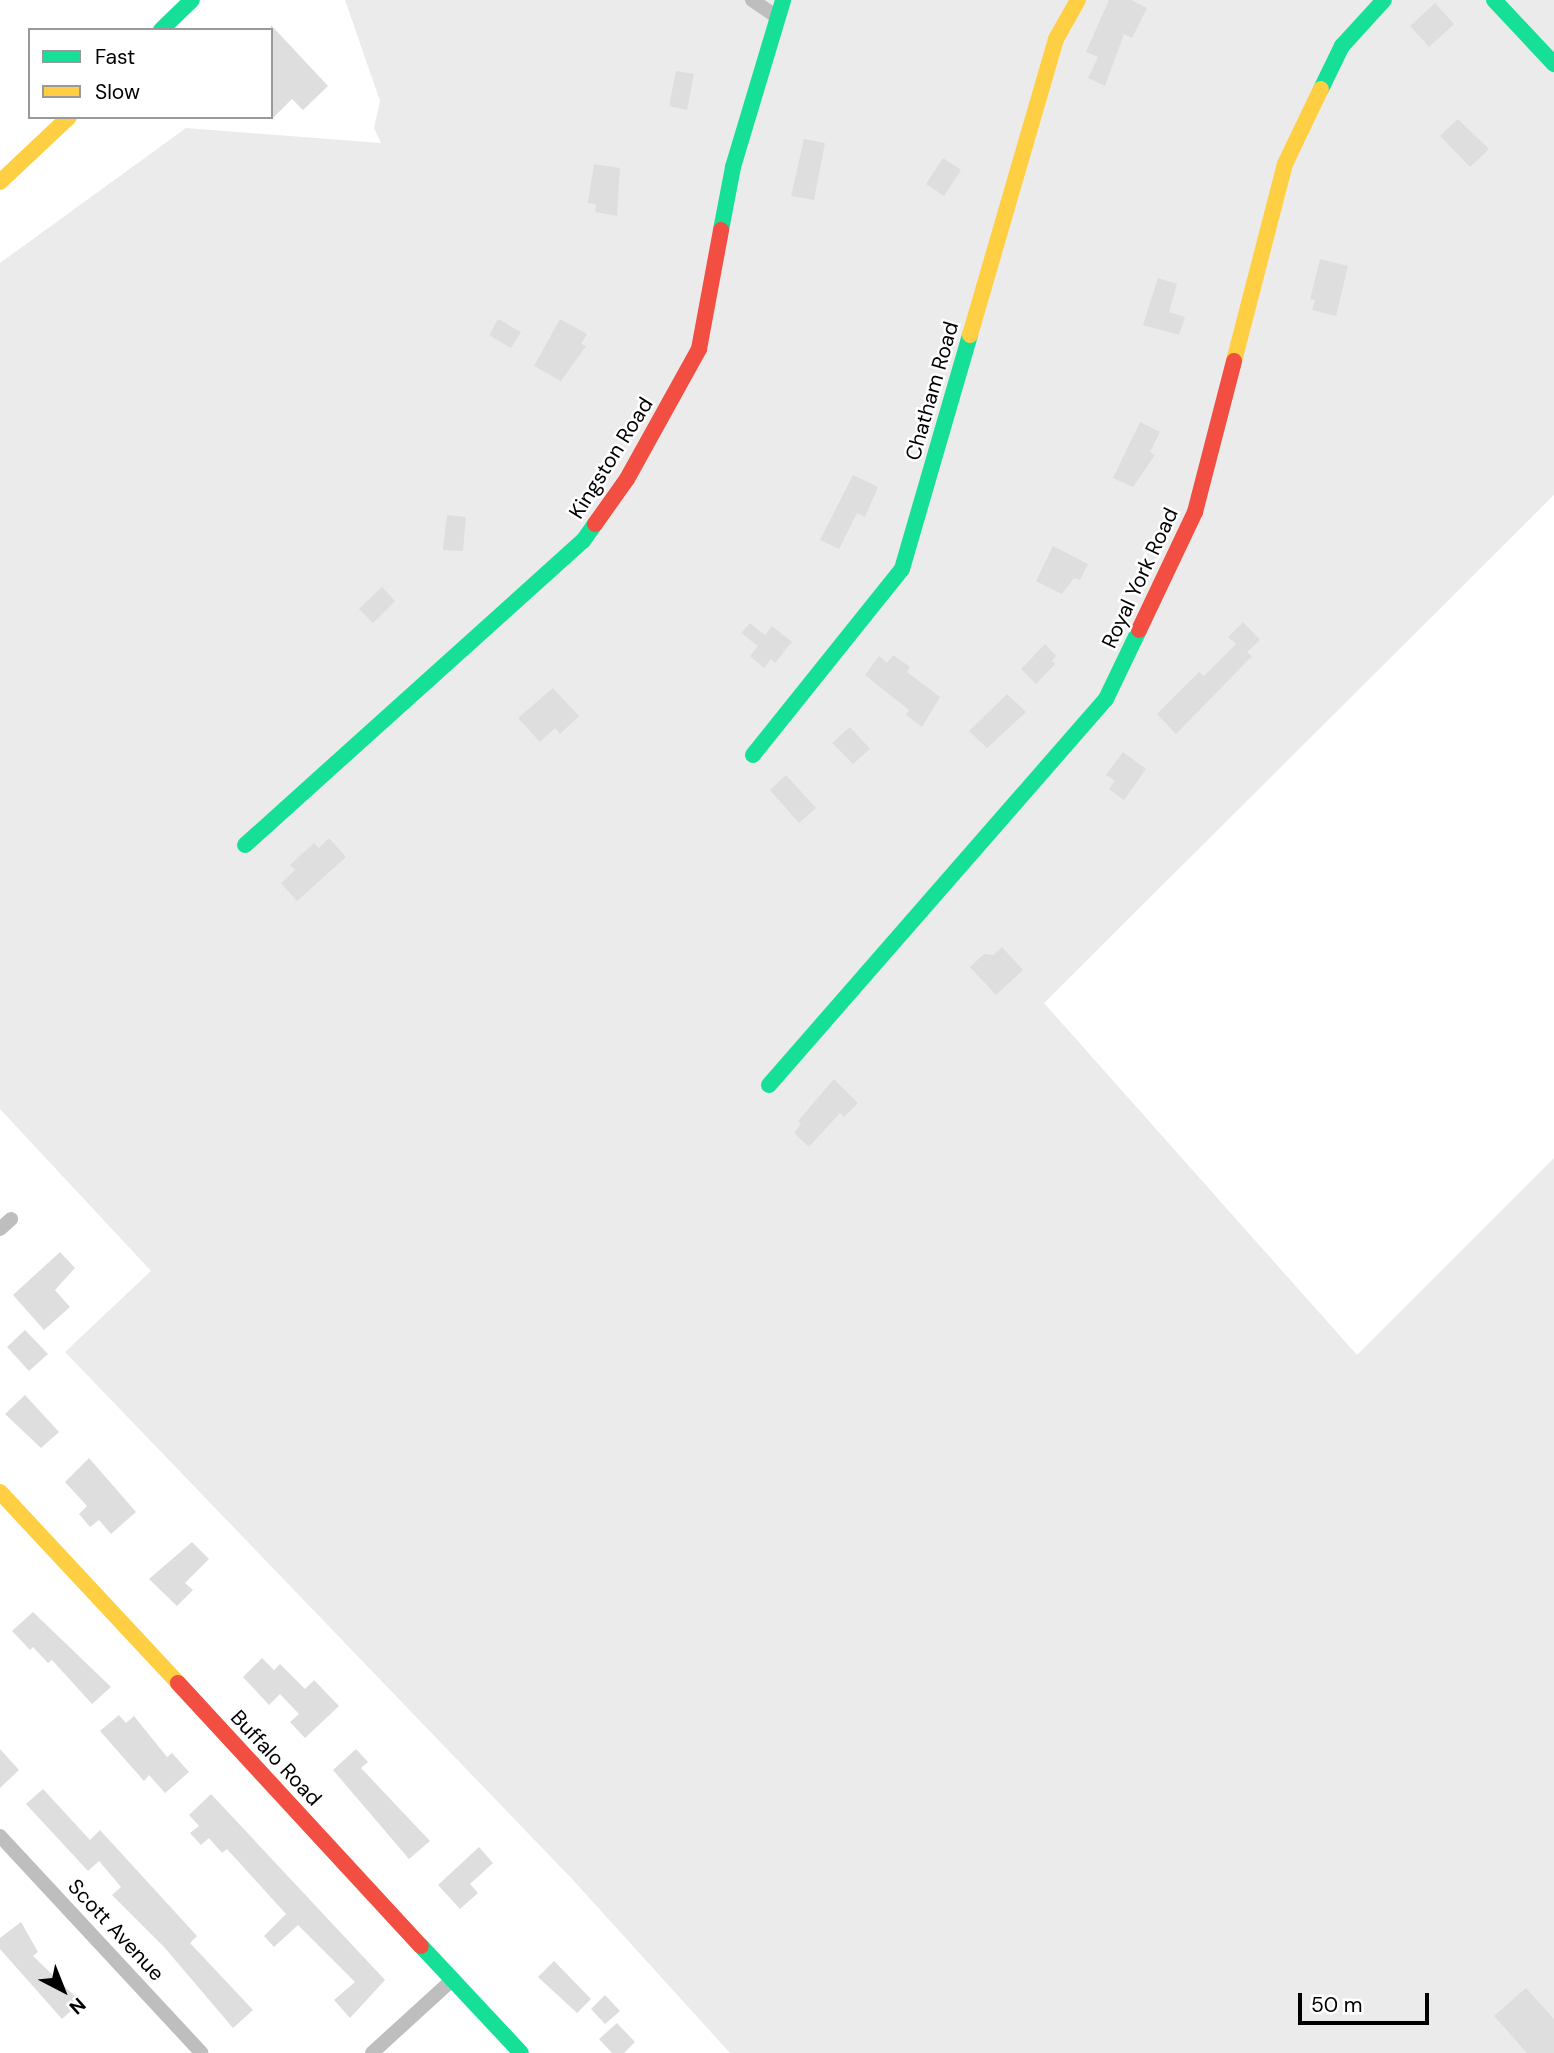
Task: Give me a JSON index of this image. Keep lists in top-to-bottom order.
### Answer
{
  "streets": {
    "street": [
      "Chatham Road",
      "Kingston Road",
      "Royal York Road",
      "Buffalo Road",
      "Scott Avenue"
    ]
  },
  "legend": ["Fast", "Slow"],
  "scale_bar": "50 m",
  "north": "bottom right"
}
